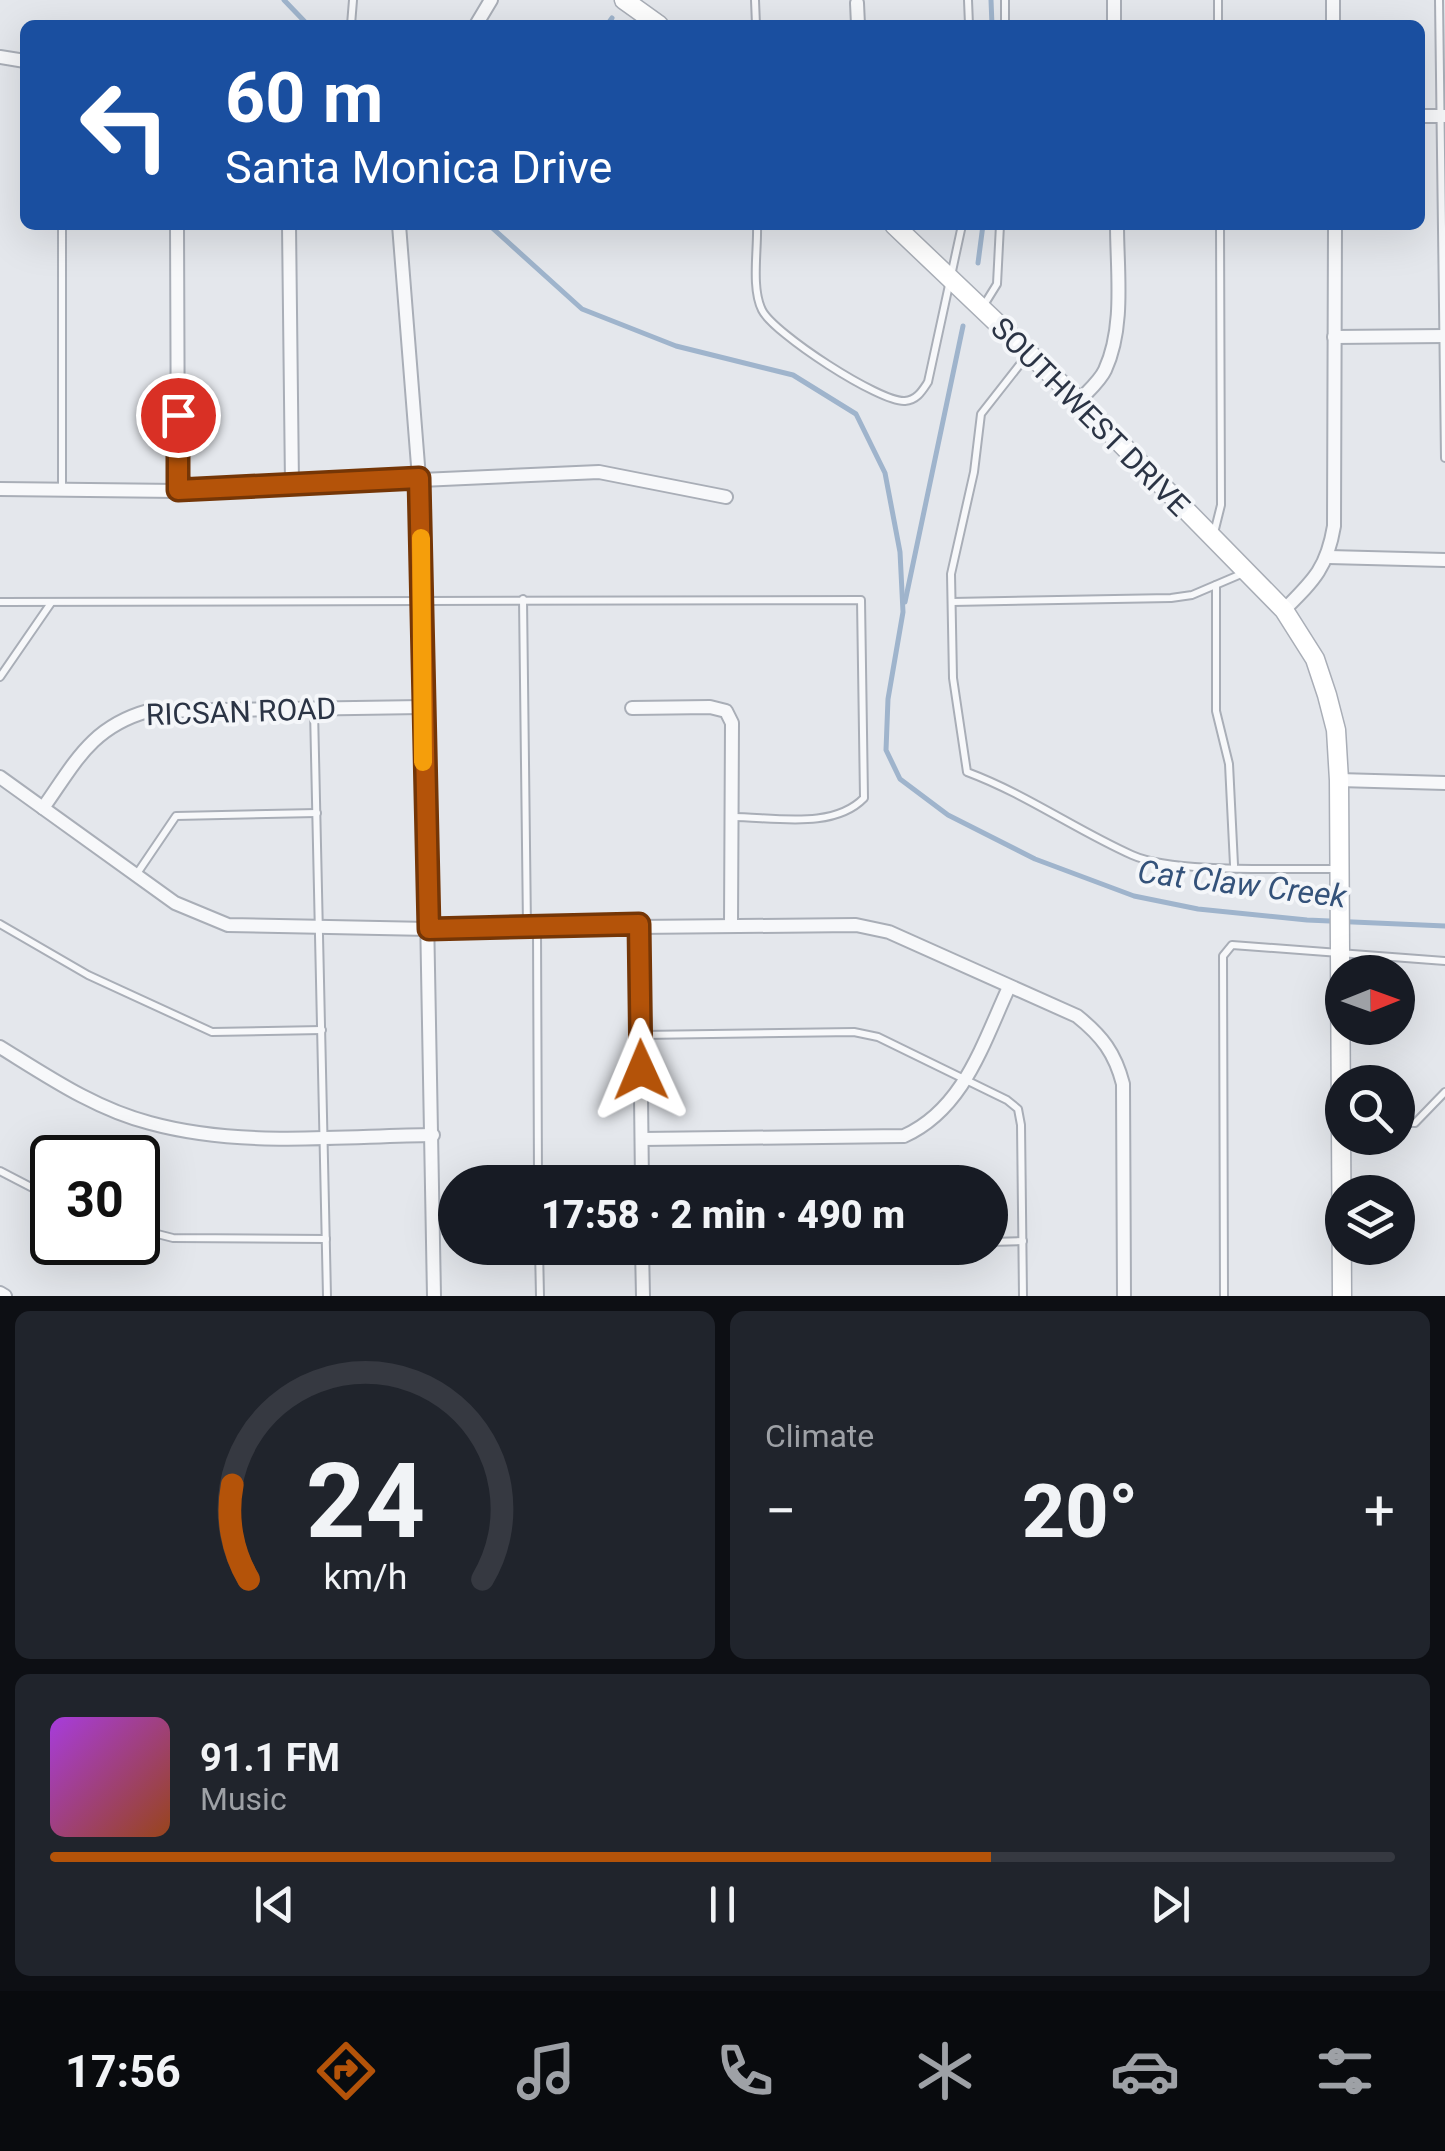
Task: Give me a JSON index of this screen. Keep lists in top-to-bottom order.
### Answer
{
  "streets": {
    "main road": ["SOUTHWEST DRIVE"],
    "street": ["RICSAN ROAD"]
  },
  "water": ["Cat Claw Creek"],
  "north": "right",
  "page": {
    "turn": ["60 m", "Santa Monica Drive"],
    "limit": "30",
    "trip": "17:58 · 2 min · 490 m",
    "tile": "Climate",
    "heat": ["−", "20°", "+"],
    "song": ["91.1 FM", "Music"],
    "tabs": "17:56",
    "gauge": ["24", "km/h"]
  }
}
